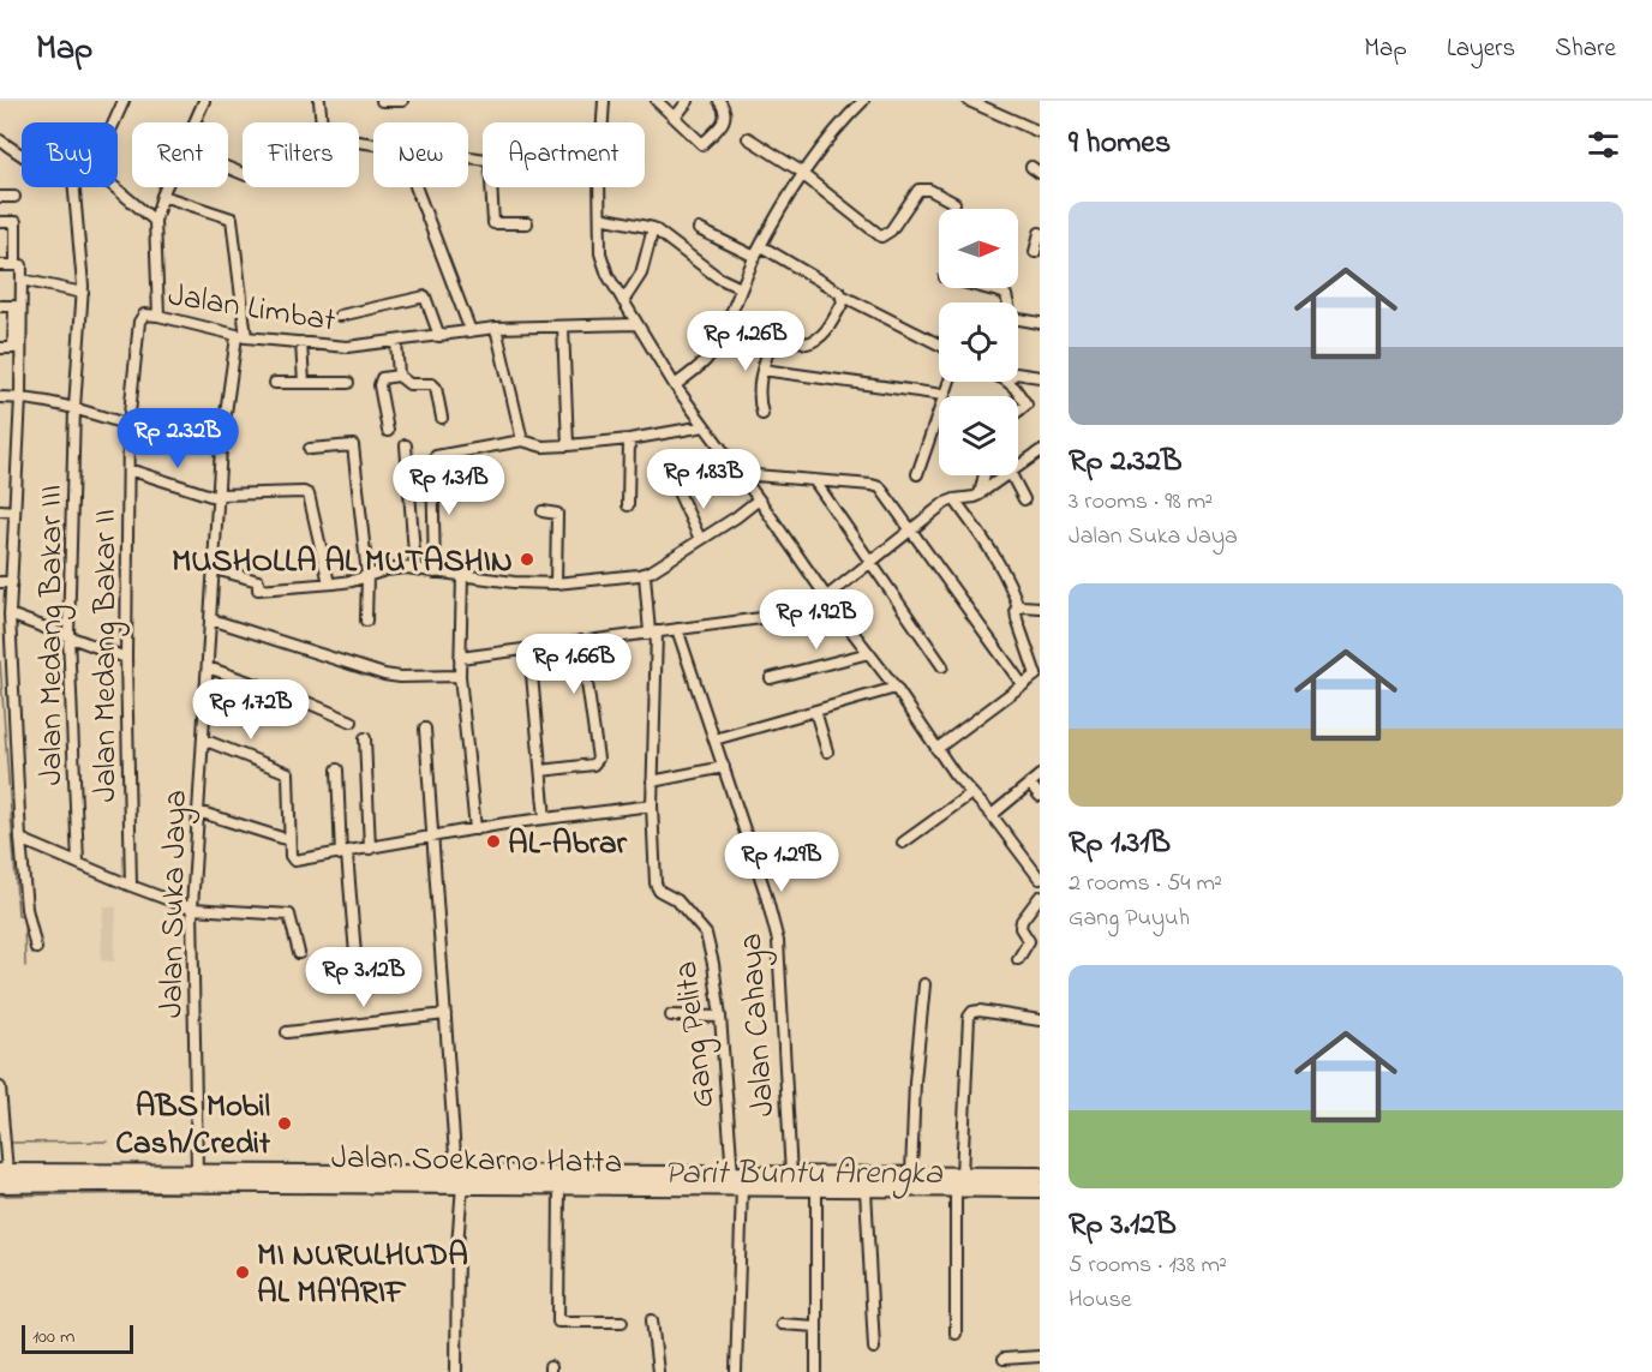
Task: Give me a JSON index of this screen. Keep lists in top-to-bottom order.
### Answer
{
  "streets": {
    "main road": ["Jalan Soekarno Hatta"],
    "street": [
      "Jalan Limbat",
      "Jalan Medang Bakar III",
      "Jalan Medang Bakar II",
      "Jalan Suka Jaya",
      "Jalan Cahaya",
      "Gang Pelita"
    ]
  },
  "crossings": [
    ["Jalan Limbat", "Jalan Medang Bakar II"],
    ["Jalan Limbat", "Jalan Suka Jaya"],
    ["Jalan Suka Jaya", "Jalan Soekarno Hatta"],
    ["Jalan Cahaya", "Jalan Soekarno Hatta"],
    ["Gang Pelita", "Jalan Soekarno Hatta"]
  ],
  "water": ["Parit Buntu Arengka"],
  "places": [
    "MUSHOLLA AL MUTASHIN",
    "AL-Abrar",
    "ABS Mobil Cash/Credit",
    "MI NURULHUDA AL MA'ARIF"
  ],
  "scale_bar": "100 m",
  "north": "right",
  "page": {
    "header": "Map",
    "nav": ["Map", "Layers", "Share"],
    "heading": "9 homes",
    "chip": [
      "Buy",
      "Rent",
      "Filters",
      "New",
      "Apartment"
    ],
    "list": [
      {
        "name": "Rp 2.32B",
        "note": "3 rooms · 98 m² · Jalan Suka Jaya"
      },
      {
        "name": "Rp 1.31B",
        "note": "2 rooms · 54 m² · Gang Puyuh"
      },
      {
        "name": "Rp 3.12B",
        "note": "5 rooms · 138 m² · House"
      }
    ],
    "price": [
      "Rp 1.26B",
      "Rp 2.32B",
      "Rp 1.83B",
      "Rp 1.31B",
      "Rp 1.92B",
      "Rp 1.66B",
      "Rp 1.72B",
      "Rp 1.29B",
      "Rp 3.12B"
    ],
    "scale": "100 m"
  }
}
